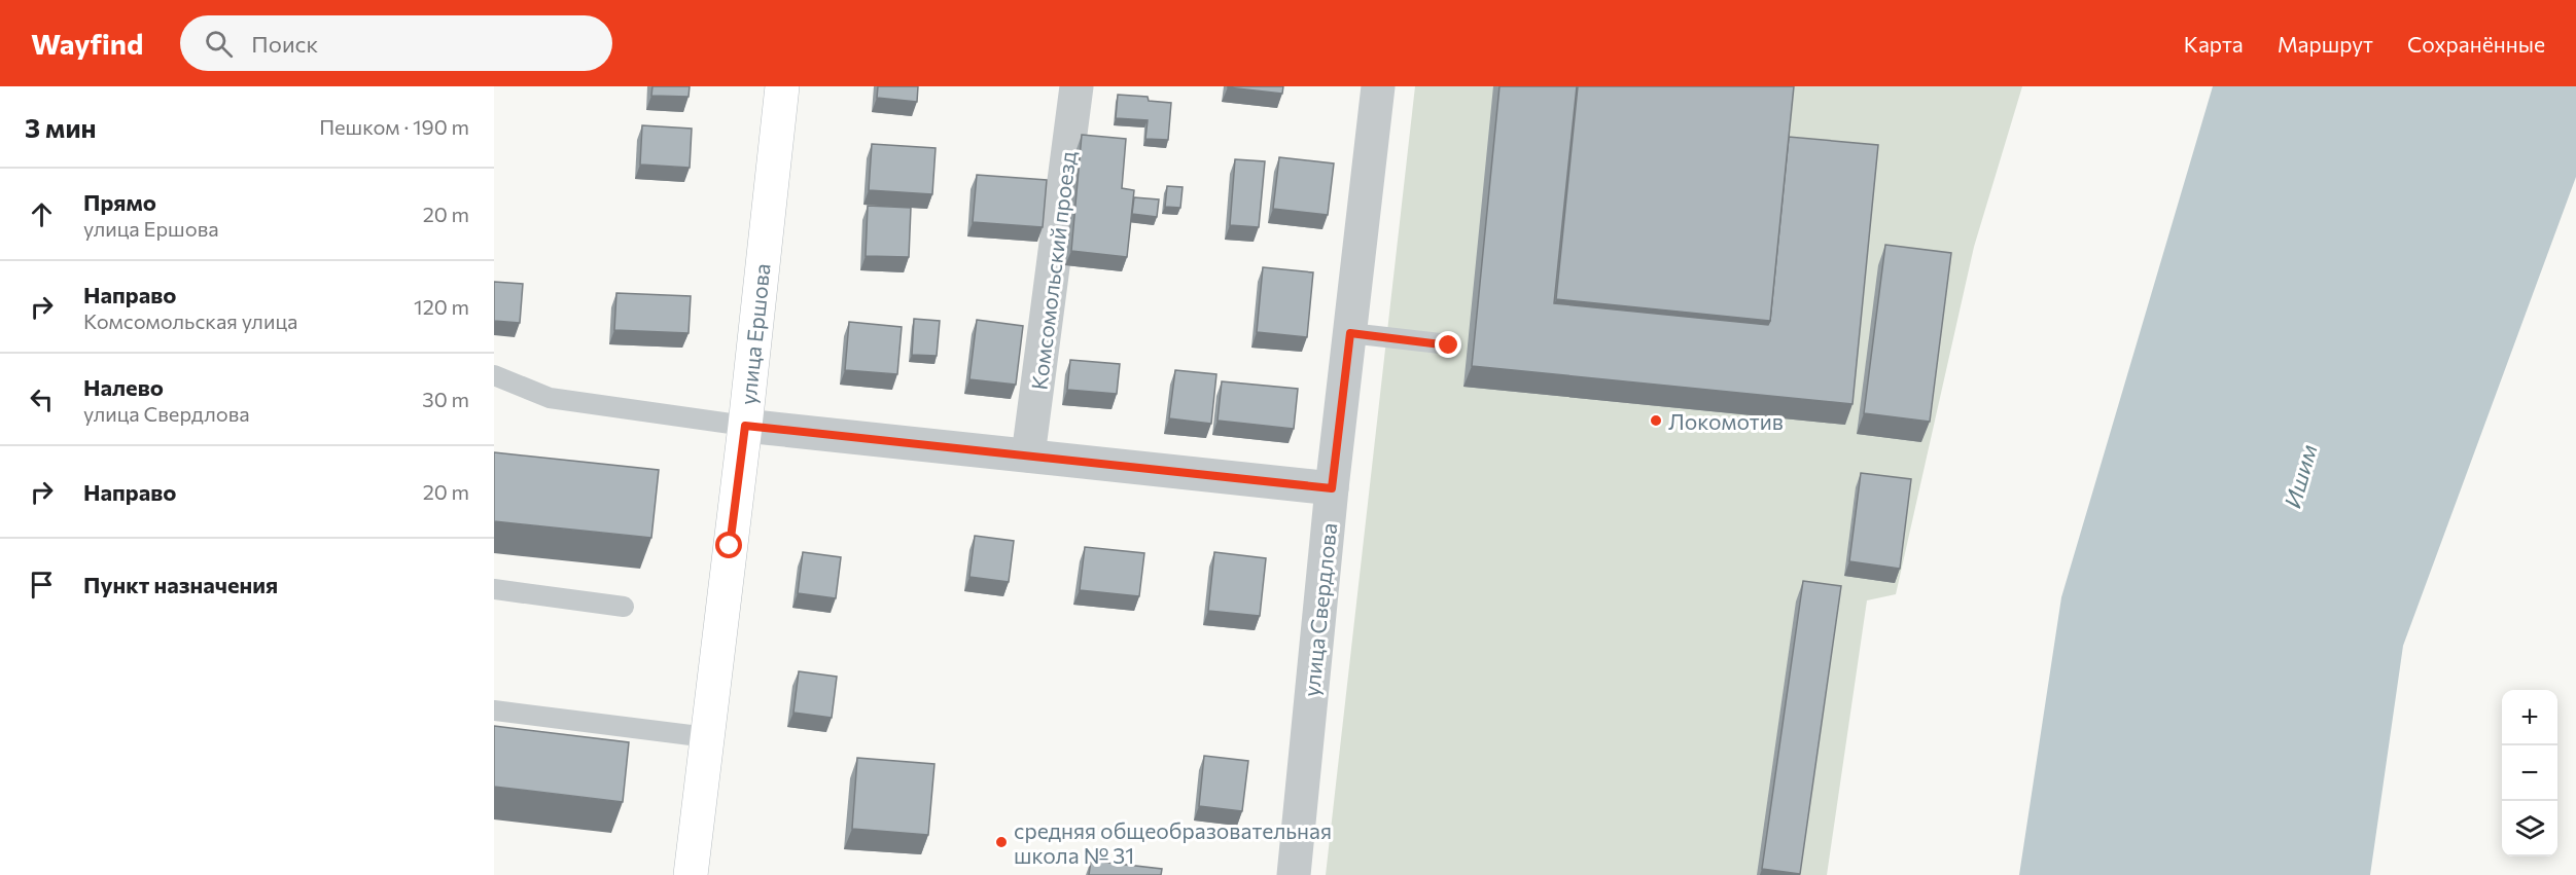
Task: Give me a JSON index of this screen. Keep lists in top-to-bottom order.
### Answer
{
  "streets": {
    "street": ["Комсомольский проезд", "улица Ершова", "улица Свердлова"]
  },
  "water": ["Ишим"],
  "places": ["Локомотив", "средняя общеобразовательная школа № 31"],
  "page": {
    "header": "Wayfind",
    "search": "Поиск",
    "nav": ["Карта", "Маршрут", "Сохранённые"],
    "heading": ["3 мин", "Пешком · 190 m"],
    "list": [
      ["Прямо", "улица Ершова", "20 m"],
      ["Направо", "Комсомольская улица", "120 m"],
      ["Налево", "улица Свердлова", "30 m"],
      ["Направо", "20 m"],
      "Пункт назначения"
    ],
    "map_buttons": ["+", "−"]
  }
}
